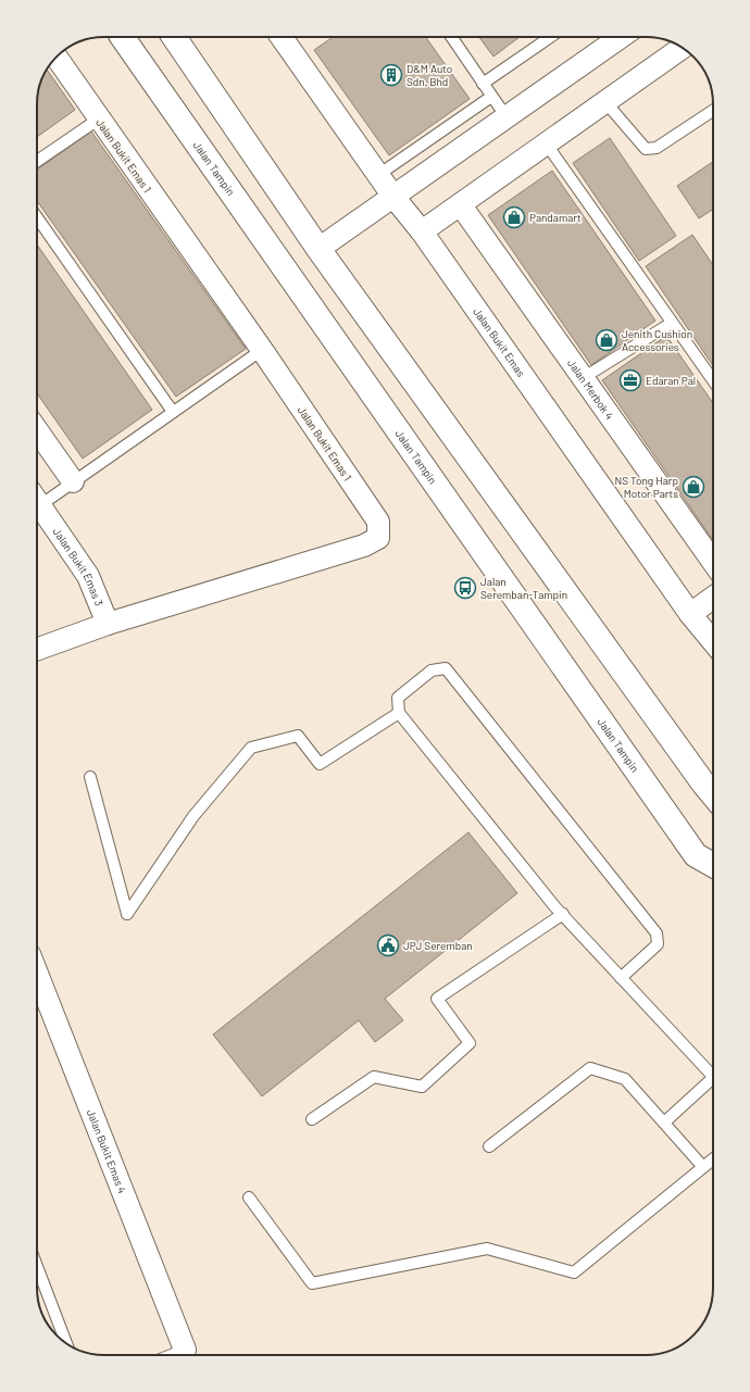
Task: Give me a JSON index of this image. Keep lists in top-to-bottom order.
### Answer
{
  "streets": {
    "highway": ["Jalan Tampin"],
    "street": [
      "Jalan Bukit Emas 1",
      "Jalan Bukit Emas",
      "Jalan Merbok 4",
      "Jalan Bukit Emas 3",
      "Jalan Bukit Emas 4"
    ]
  },
  "crossings": [
    ["Jalan Bukit Emas 1", "Jalan Bukit Emas 3"]
  ],
  "places": {
    "building": ["D&M Auto Sdn. Bhd"],
    "shop": ["Pandamart", "Jenith Cushion Accessories", "NS Tong Harp Motor Parts"],
    "office": ["Edaran Pal"],
    "bus stop": ["Jalan Seremban-Tampin"],
    "public building": ["JPJ Seremban"]
  }
}
